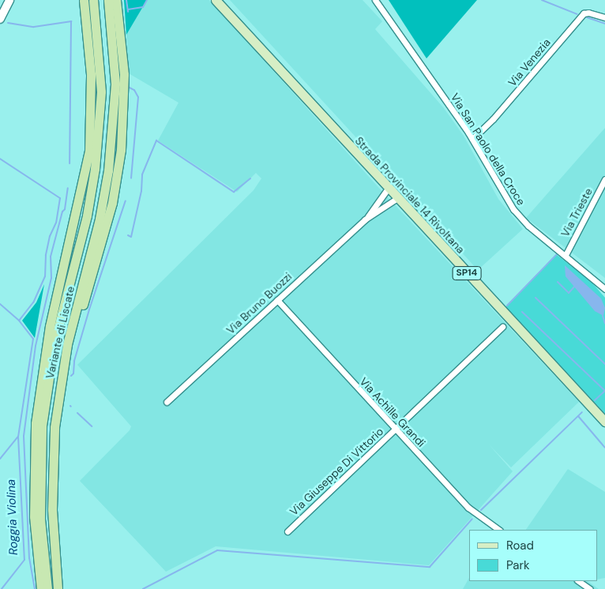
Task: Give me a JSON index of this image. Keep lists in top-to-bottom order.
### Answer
{
  "streets": {
    "highway": ["Variante di Liscate"],
    "main road": ["Strada Provinciale 14 Rivoltana", "SP14"],
    "street": [
      "Via Venezia",
      "Via San Paolo della Croce",
      "Via Trieste",
      "Via Bruno Buozzi",
      "Via Achille Grandi",
      "Via Giuseppe Di Vittorio"
    ]
  },
  "crossings": [
    ["Via Venezia", "Via San Paolo della Croce"],
    ["Via San Paolo della Croce", "Via Trieste"],
    ["Strada Provinciale 14 Rivoltana", "Via Bruno Buozzi"],
    ["Via Bruno Buozzi", "Via Achille Grandi"],
    ["Via Achille Grandi", "Via Giuseppe Di Vittorio"]
  ],
  "water": ["Roggia Violina"],
  "legend": ["Road", "Park"]
}
